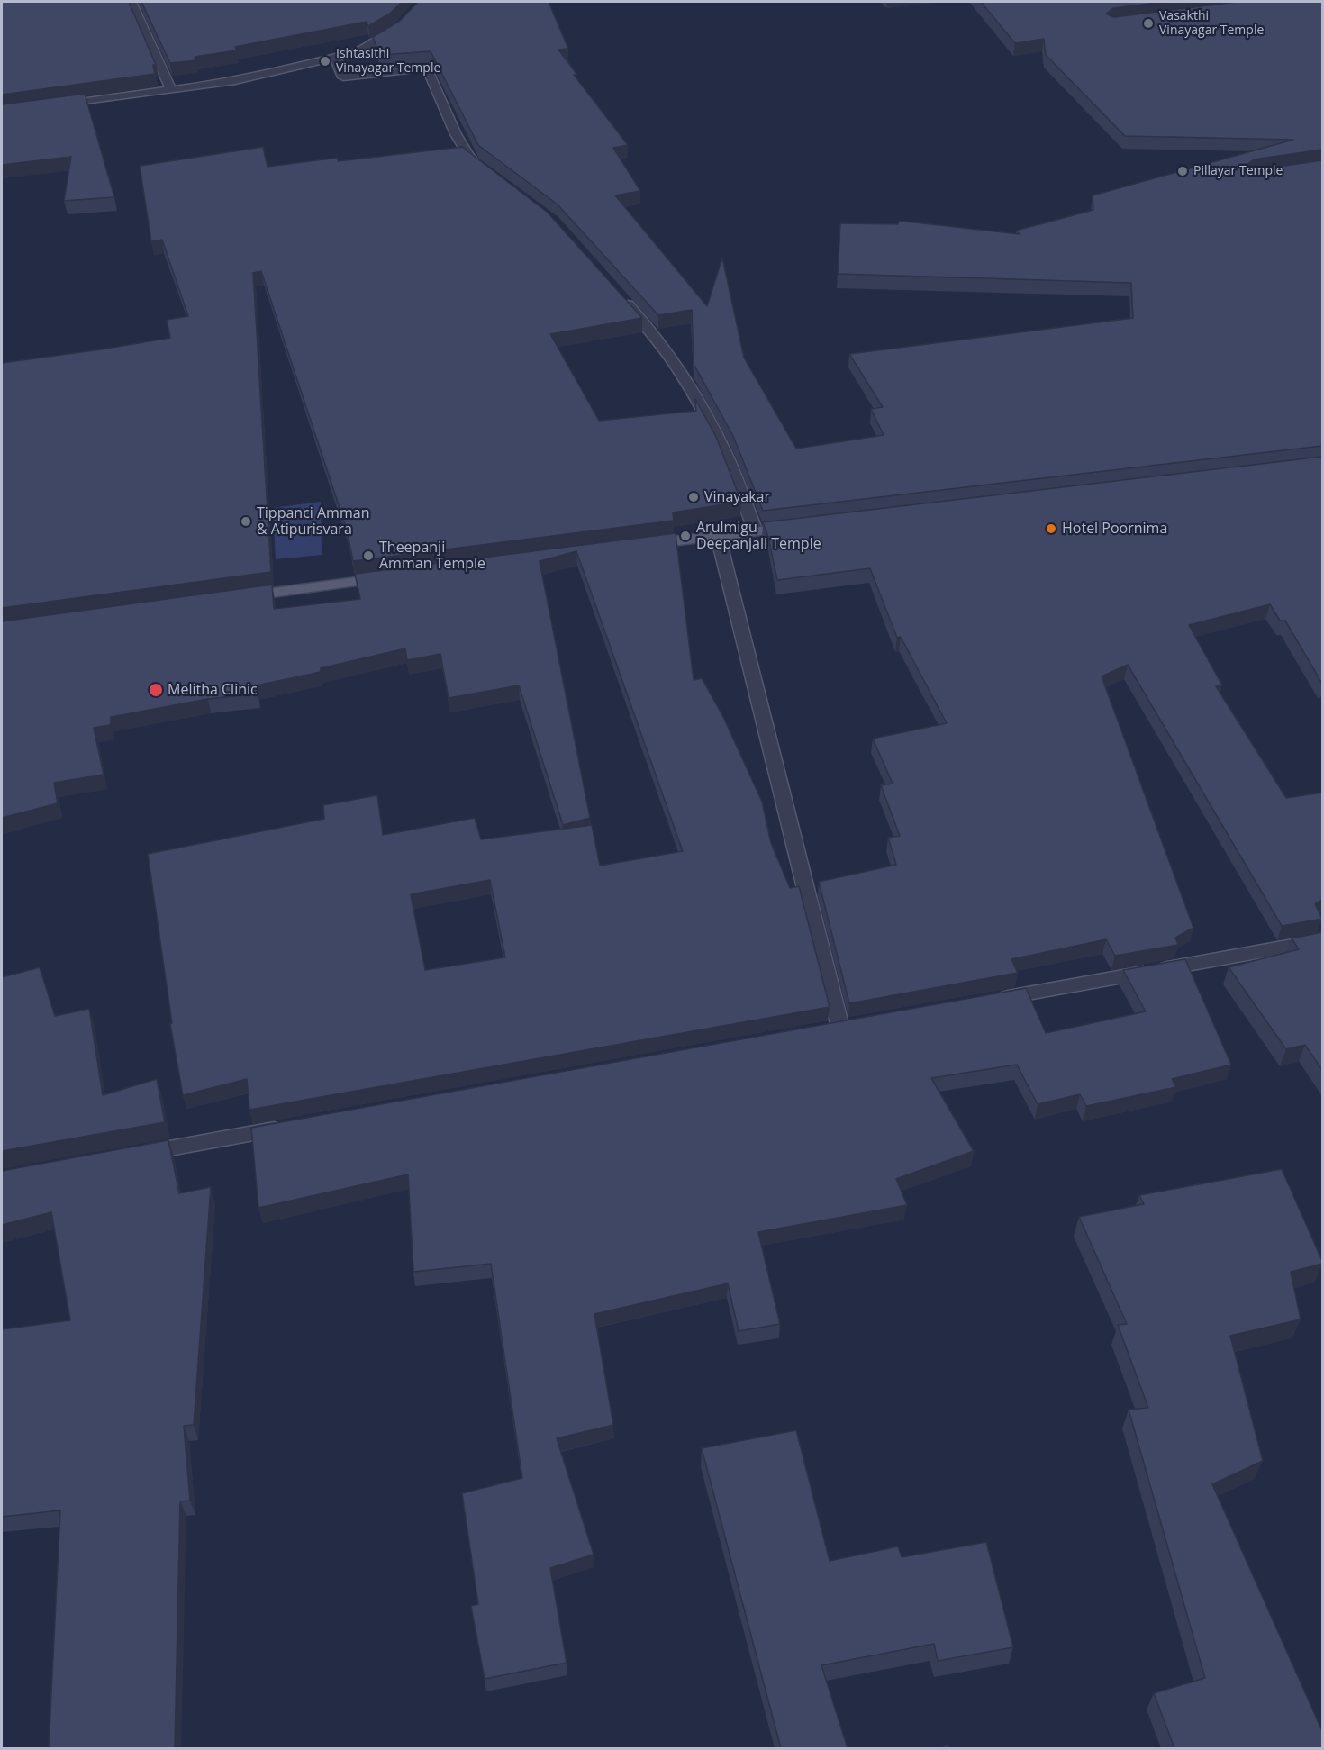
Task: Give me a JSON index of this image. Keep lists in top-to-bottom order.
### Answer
{
  "places": [
    "Vasakthi Vinayagar Temple",
    "Ishtasithi Vinayagar Temple",
    "Pillayar Temple",
    "Vinayakar",
    "Tippanci Amman & Atipurisvara",
    "Hotel Poornima",
    "Arulmigu Deepanjali Temple",
    "Theepanji Amman Temple",
    "Melitha Clinic"
  ]
}
